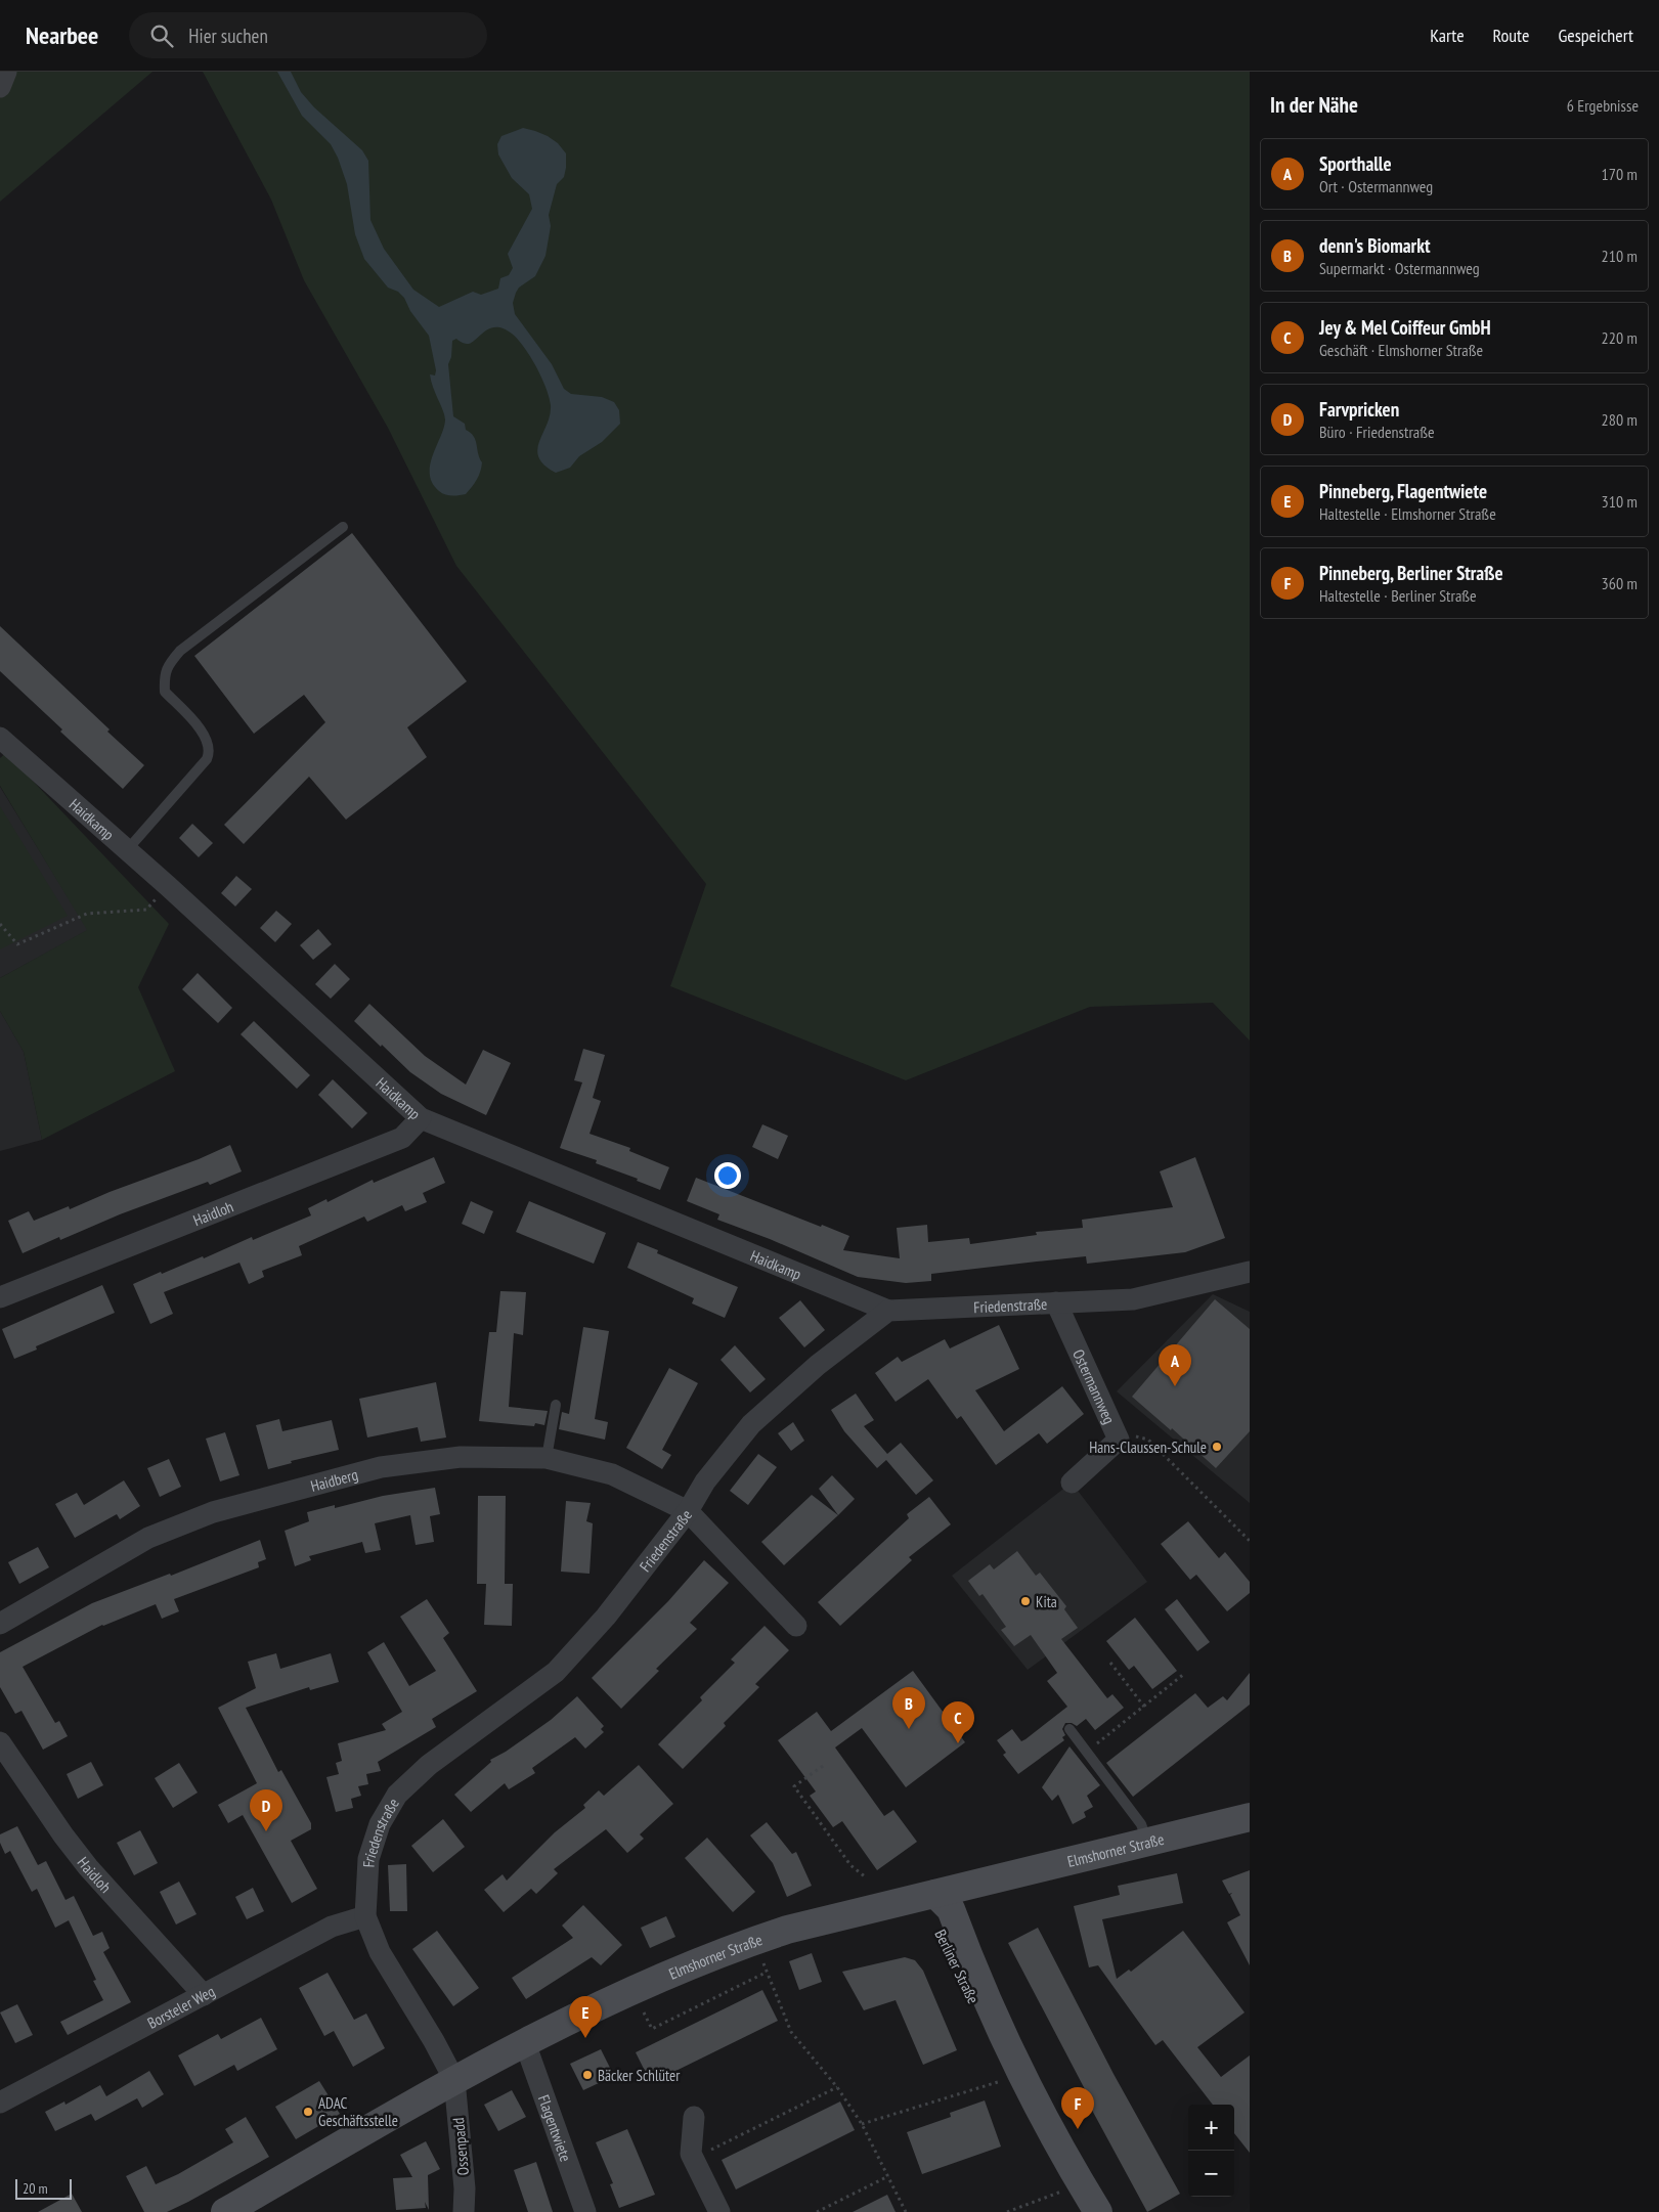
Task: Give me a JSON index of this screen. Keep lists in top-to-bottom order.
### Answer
{
  "streets": {
    "main road": ["Elmshorner Straße", "Berliner Straße"],
    "street": [
      "Haidkamp",
      "Haidloh",
      "Friedenstraße",
      "Ostermannweg",
      "Haidberg",
      "Borsteler Weg",
      "Flagentwiete",
      "Ossenpadd"
    ]
  },
  "crossings": [
    ["Haidkamp", "Haidloh"],
    ["Haidkamp", "Friedenstraße"],
    ["Haidloh", "Borsteler Weg"],
    ["Friedenstraße", "Ostermannweg"],
    ["Friedenstraße", "Haidberg"],
    ["Friedenstraße", "Elmshorner Straße"],
    ["Friedenstraße", "Borsteler Weg"],
    ["Friedenstraße", "Ossenpadd"],
    ["Elmshorner Straße", "Berliner Straße"],
    ["Elmshorner Straße", "Flagentwiete"],
    ["Elmshorner Straße", "Ossenpadd"]
  ],
  "places": [
    "Hans-Claussen-Schule",
    "Kita",
    "Bäcker Schlüter",
    "ADAC Geschäftsstelle"
  ],
  "scale_bar": "20 m",
  "page": {
    "header": "Nearbee",
    "search": "Hier suchen",
    "nav": ["Karte", "Route", "Gespeichert"],
    "heading": ["In der Nähe", "6 Ergebnisse"],
    "list": [
      {
        "mark": "A",
        "name": "Sporthalle",
        "note": "Ort · Ostermannweg",
        "value": "170 m"
      },
      {
        "mark": "B",
        "name": "denn's Biomarkt",
        "note": "Supermarkt · Ostermannweg",
        "value": "210 m"
      },
      {
        "mark": "C",
        "name": "Jey & Mel Coiffeur GmbH",
        "note": "Geschäft · Elmshorner Straße",
        "value": "220 m"
      },
      {
        "mark": "D",
        "name": "Farvpricken",
        "note": "Büro · Friedenstraße",
        "value": "280 m"
      },
      {
        "mark": "E",
        "name": "Pinneberg, Flagentwiete",
        "note": "Haltestelle · Elmshorner Straße",
        "value": "310 m"
      },
      {
        "mark": "F",
        "name": "Pinneberg, Berliner Straße",
        "note": "Haltestelle · Berliner Straße",
        "value": "360 m"
      }
    ],
    "pins": [
      "A",
      "B",
      "C",
      "D",
      "E",
      "F"
    ],
    "map_buttons": ["+", "−"],
    "scale": "20 m"
  }
}
